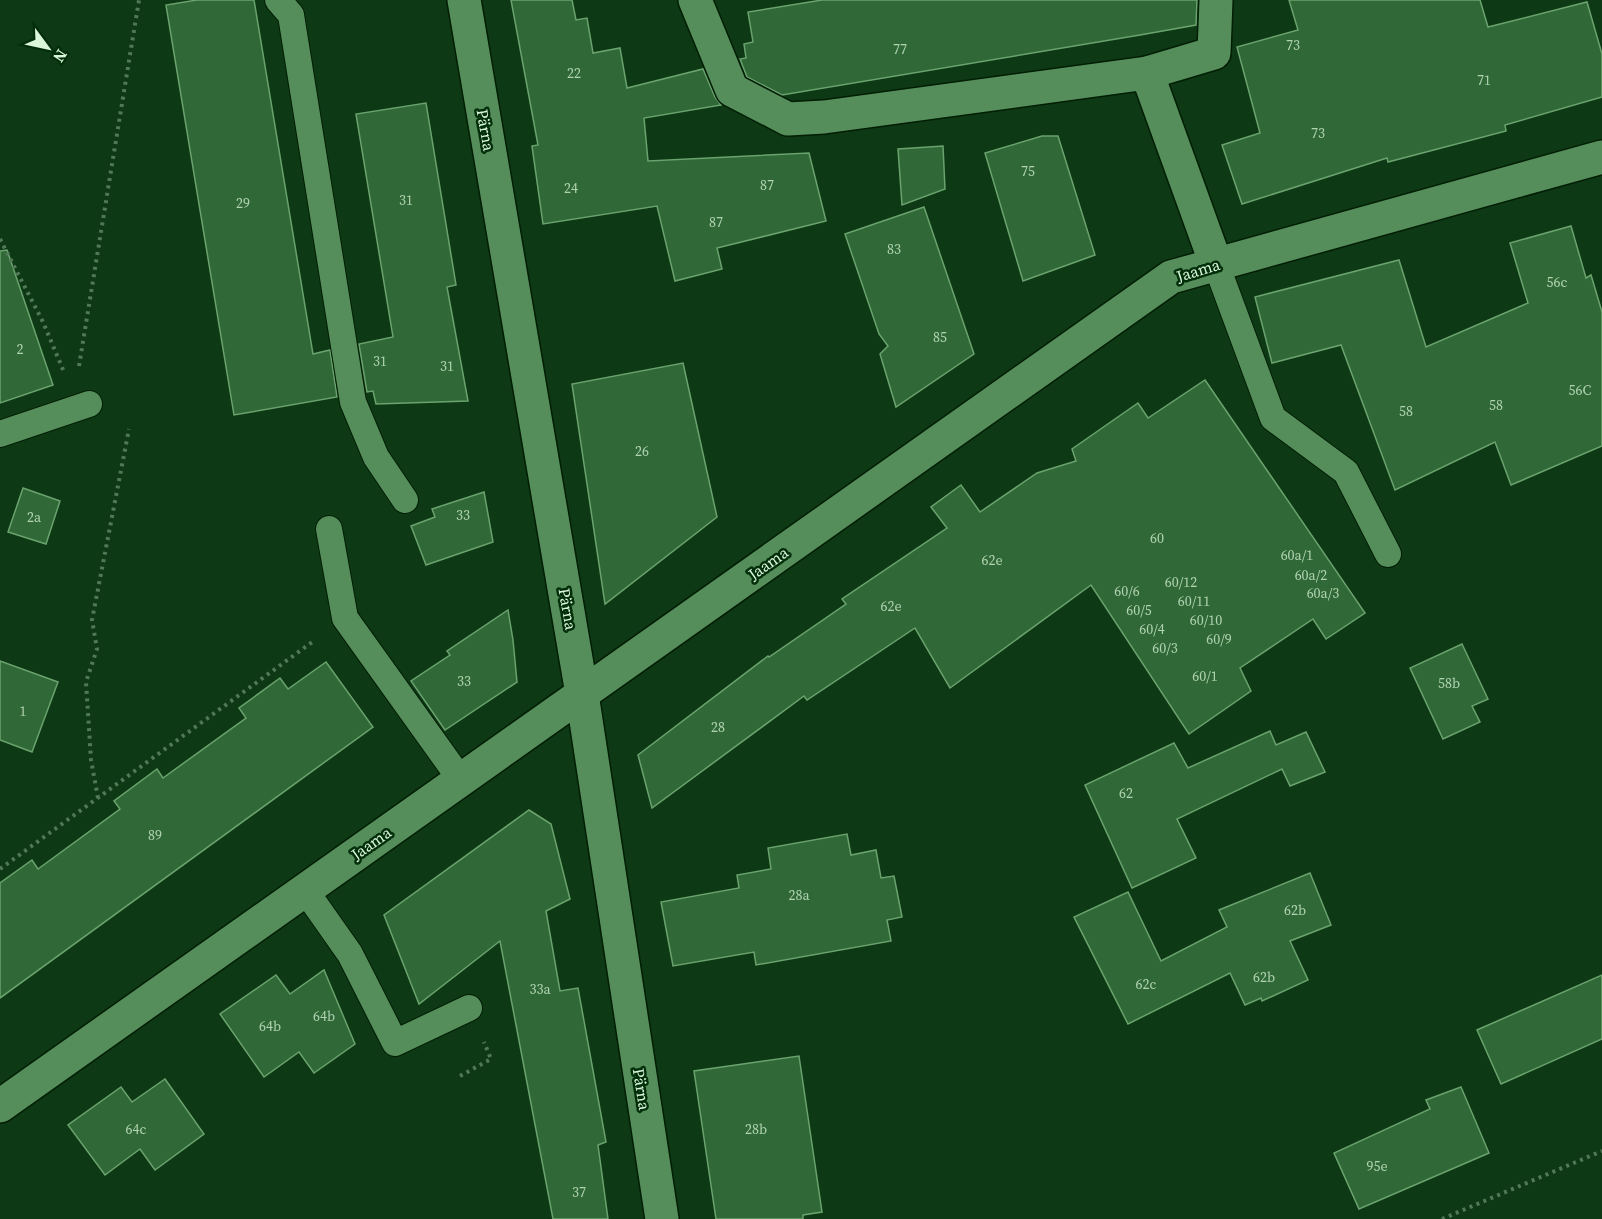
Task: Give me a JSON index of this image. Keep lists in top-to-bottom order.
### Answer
{
  "streets": {
    "street": ["Pärna", "Jaama"]
  },
  "crossings": [
    ["Pärna", "Jaama"]
  ],
  "house_numbers": [
    "73",
    "77",
    "22",
    "71",
    "73",
    "75",
    "87",
    "24",
    "31",
    "29",
    "87",
    "83",
    "56c",
    "85",
    "2",
    "31",
    "31",
    "56C",
    "58",
    "58",
    "26",
    "33",
    "2a",
    "60",
    "60a/1",
    "62e",
    "60a/2",
    "60/12",
    "60/6",
    "60a/3",
    "60/11",
    "62e",
    "60/5",
    "60/10",
    "60/4",
    "60/9",
    "60/3",
    "60/1",
    "33",
    "58b",
    "1",
    "28",
    "62",
    "89",
    "28a",
    "62b",
    "62b",
    "62c",
    "33a",
    "64b",
    "64b",
    "64c",
    "28b",
    "95e",
    "37"
  ],
  "north": "bottom right"
}
